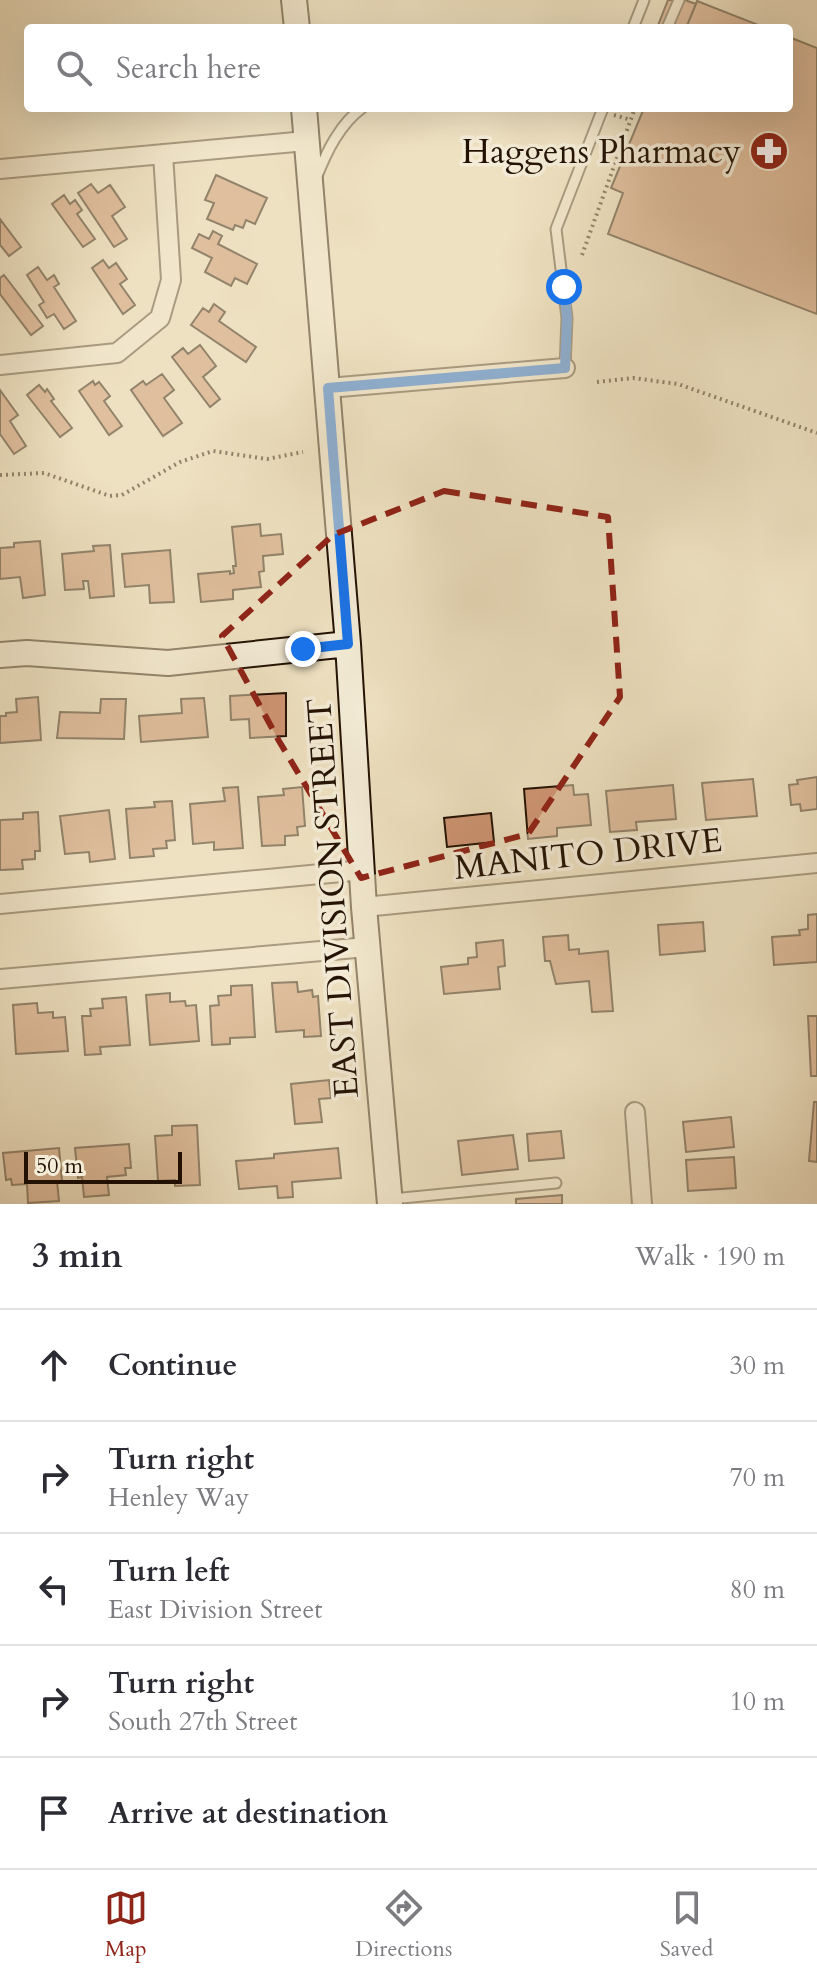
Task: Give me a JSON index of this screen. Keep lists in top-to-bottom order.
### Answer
{
  "streets": {
    "street": ["MANITO DRIVE", "EAST DIVISION STREET"]
  },
  "crossings": [
    ["MANITO DRIVE", "EAST DIVISION STREET"]
  ],
  "places": {
    "pharmacy": ["Haggens Pharmacy"]
  },
  "scale_bar": "50 m",
  "page": {
    "search": "Search here",
    "scale": "50 m",
    "heading": ["3 min", "Walk · 190 m"],
    "list": [
      ["Continue", "30 m"],
      ["Turn right", "Henley Way", "70 m"],
      ["Turn left", "East Division Street", "80 m"],
      ["Turn right", "South 27th Street", "10 m"],
      "Arrive at destination"
    ],
    "nav": ["Map", "Directions", "Saved"]
  }
}
